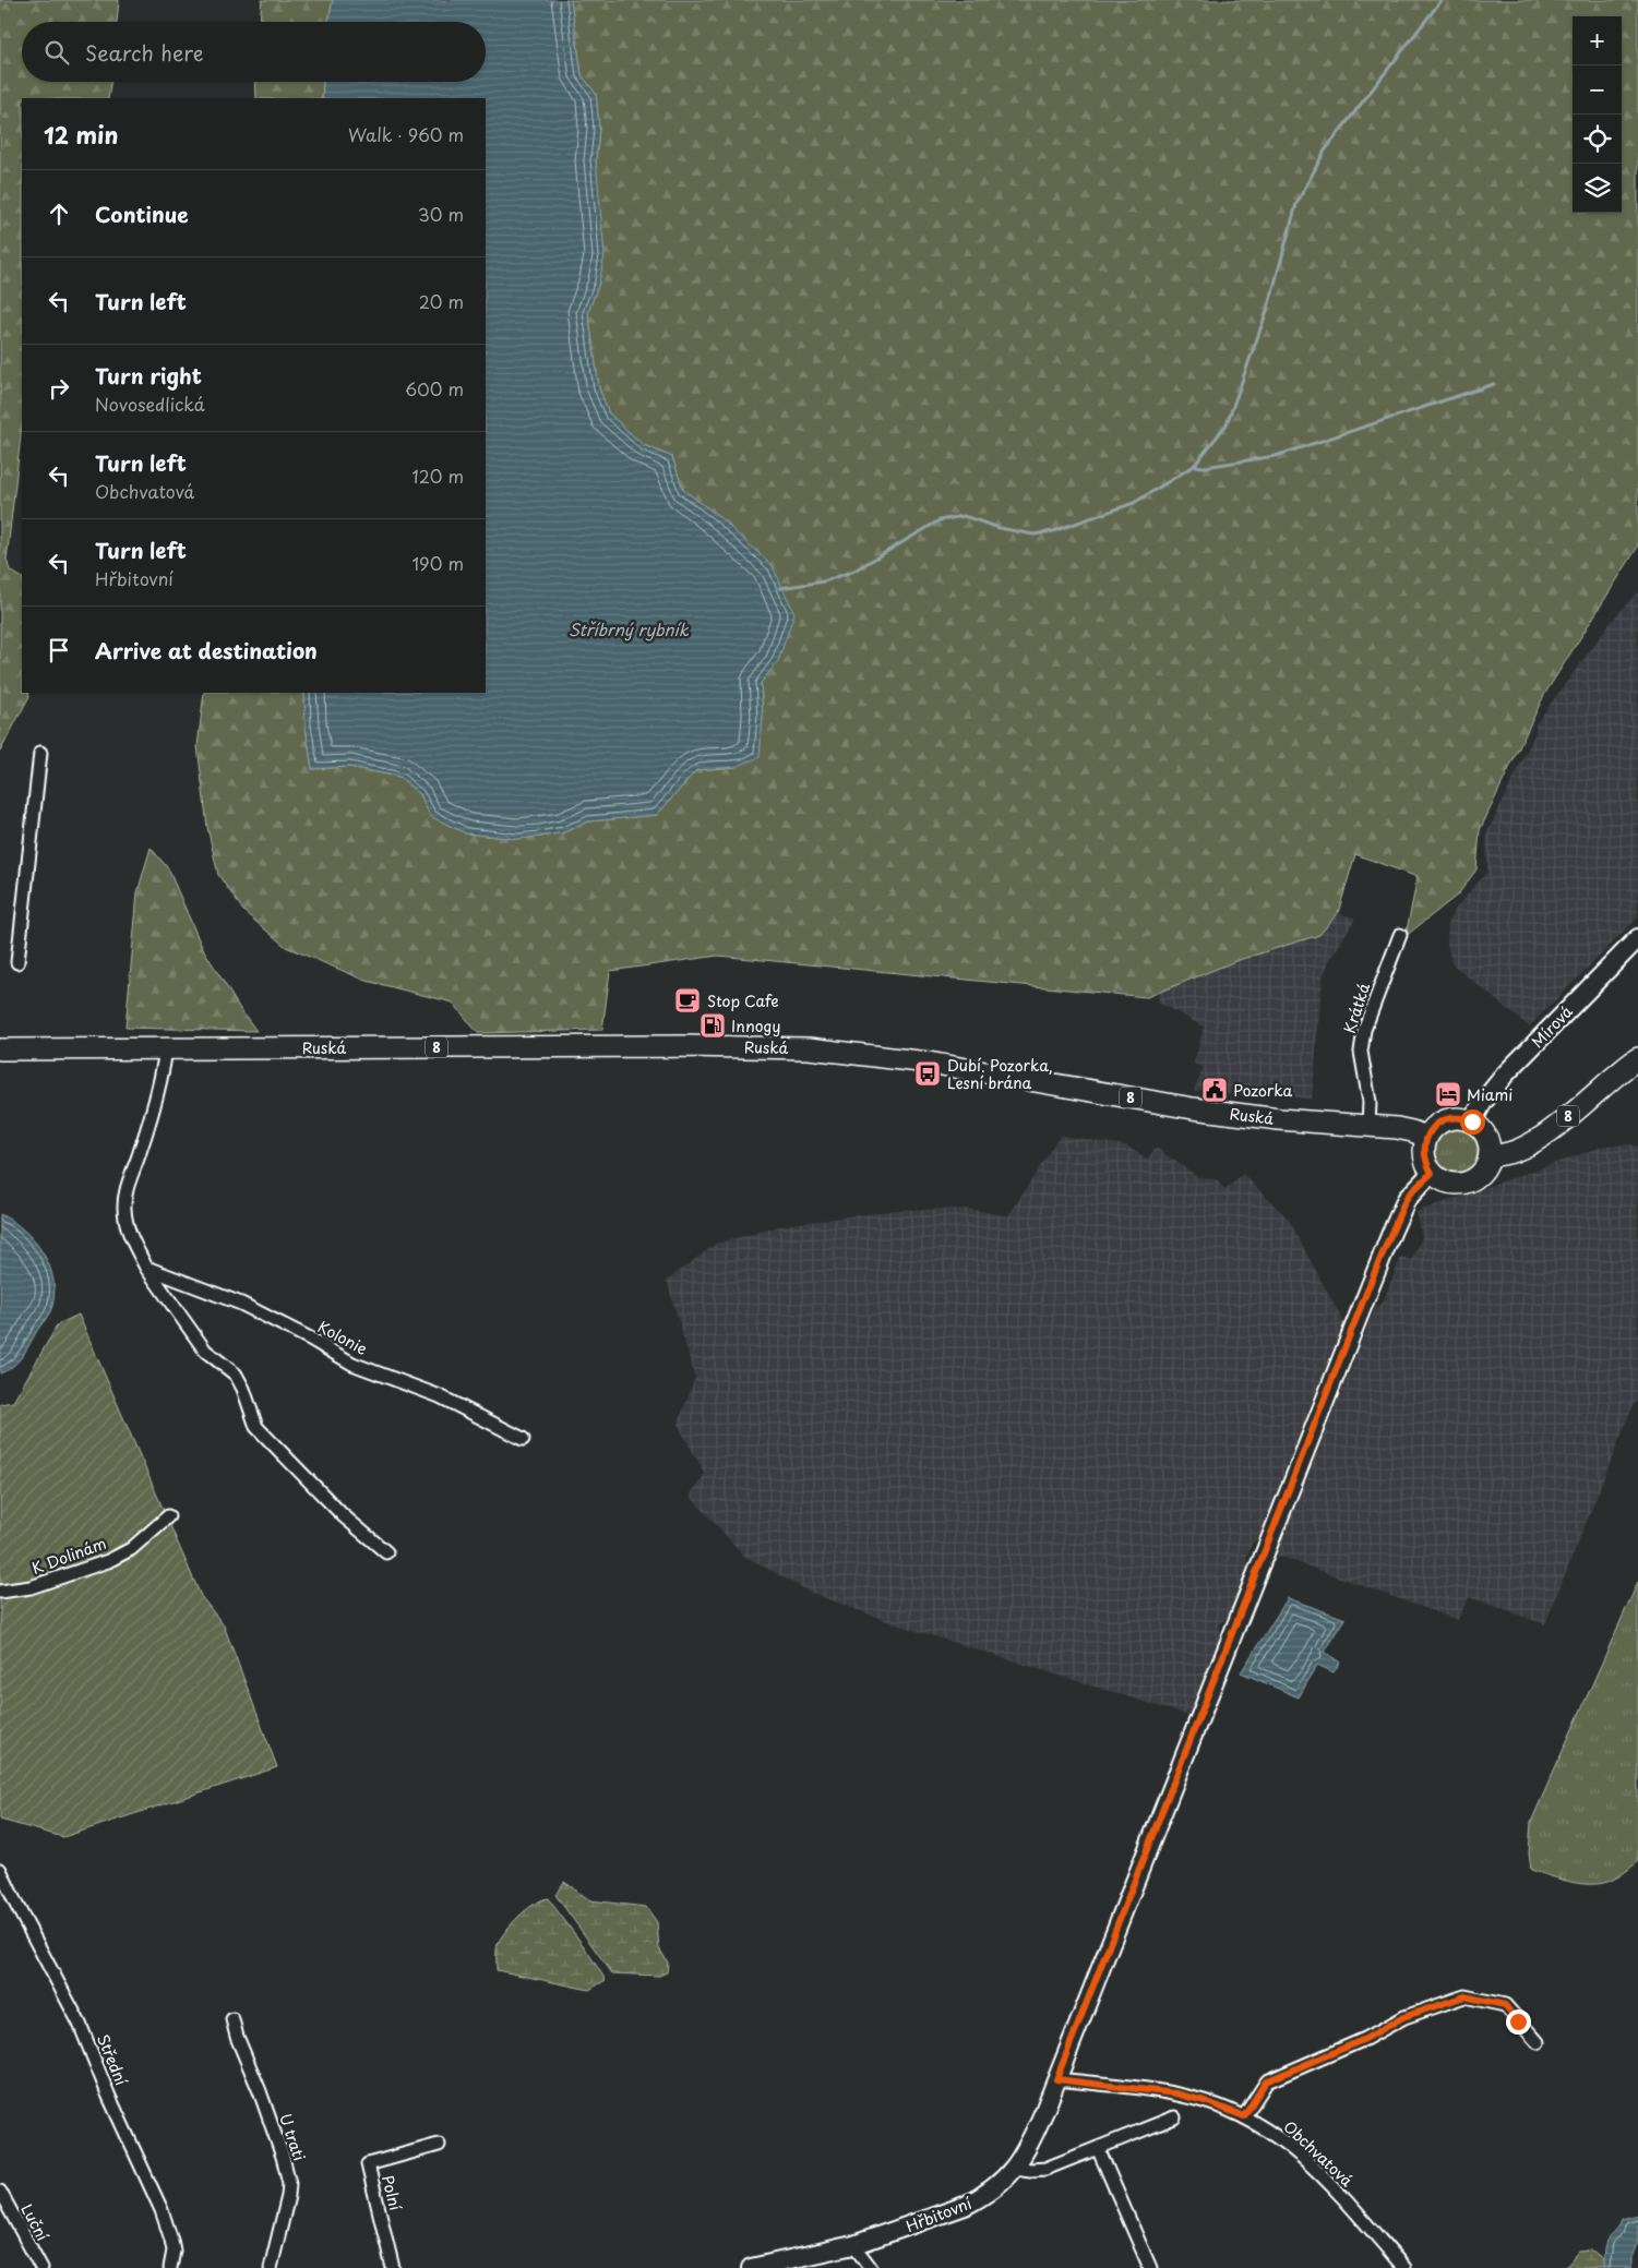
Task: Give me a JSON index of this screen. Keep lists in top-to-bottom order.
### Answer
{
  "streets": {
    "main road": ["Ruská", "8"],
    "street": [
      "Krátká",
      "Mírová",
      "Kolonie",
      "K Dolinám",
      "Střední",
      "U trati",
      "Obchvatová",
      "Polní",
      "Hřbitovní",
      "Luční"
    ]
  },
  "crossings": [
    ["Krátká", "Ruská"],
    ["Mírová", "Ruská"],
    ["Mírová", "8"],
    ["Mírová", "Hřbitovní"],
    ["Ruská", "8"],
    ["Ruská", "Hřbitovní"],
    ["8", "Hřbitovní"],
    ["Obchvatová", "Hřbitovní"]
  ],
  "water": ["Stříbrný rybník"],
  "places": {
    "cafe": ["Stop Cafe"],
    "fuel station": ["Innogy"],
    "bus stop": ["Dubí, Pozorka, Lesní brána"],
    "public building": ["Pozorka"],
    "hotel": ["Miami"]
  },
  "page": {
    "map_buttons": ["+", "−"],
    "search": "Search here",
    "heading": ["12 min", "Walk · 960 m"],
    "list": [
      ["Continue", "30 m"],
      ["Turn left", "20 m"],
      ["Turn right", "Novosedlická", "600 m"],
      ["Turn left", "Obchvatová", "120 m"],
      ["Turn left", "Hřbitovní", "190 m"],
      "Arrive at destination"
    ]
  }
}
